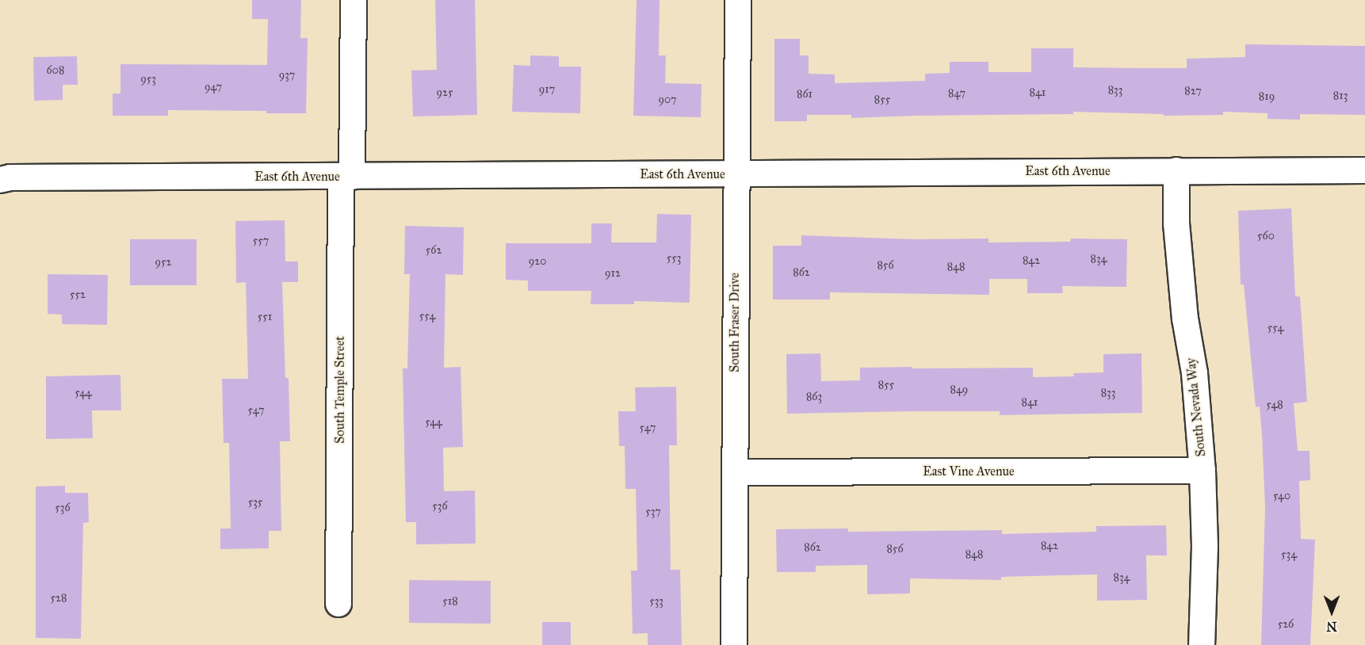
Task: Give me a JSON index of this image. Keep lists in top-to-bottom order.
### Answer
{
  "streets": {
    "street": [
      "East 6th Avenue",
      "South Fraser Drive",
      "South Temple Street",
      "South Nevada Way",
      "East Vine Avenue"
    ]
  },
  "crossings": [
    ["East 6th Avenue", "South Fraser Drive"],
    ["East 6th Avenue", "South Temple Street"],
    ["East 6th Avenue", "South Nevada Way"],
    ["South Fraser Drive", "East Vine Avenue"],
    ["South Nevada Way", "East Vine Avenue"]
  ],
  "house_numbers": [
    "608",
    "937",
    "953",
    "947",
    "917",
    "833",
    "827",
    "925",
    "841",
    "847",
    "861",
    "813",
    "819",
    "907",
    "855",
    "560",
    "557",
    "562",
    "553",
    "834",
    "842",
    "920",
    "952",
    "856",
    "848",
    "862",
    "912",
    "552",
    "554",
    "551",
    "554",
    "855",
    "849",
    "544",
    "833",
    "863",
    "841",
    "548",
    "547",
    "544",
    "547",
    "540",
    "535",
    "536",
    "536",
    "537",
    "842",
    "862",
    "856",
    "848",
    "534",
    "834",
    "528",
    "518",
    "533",
    "526"
  ],
  "north": "bottom"
}
